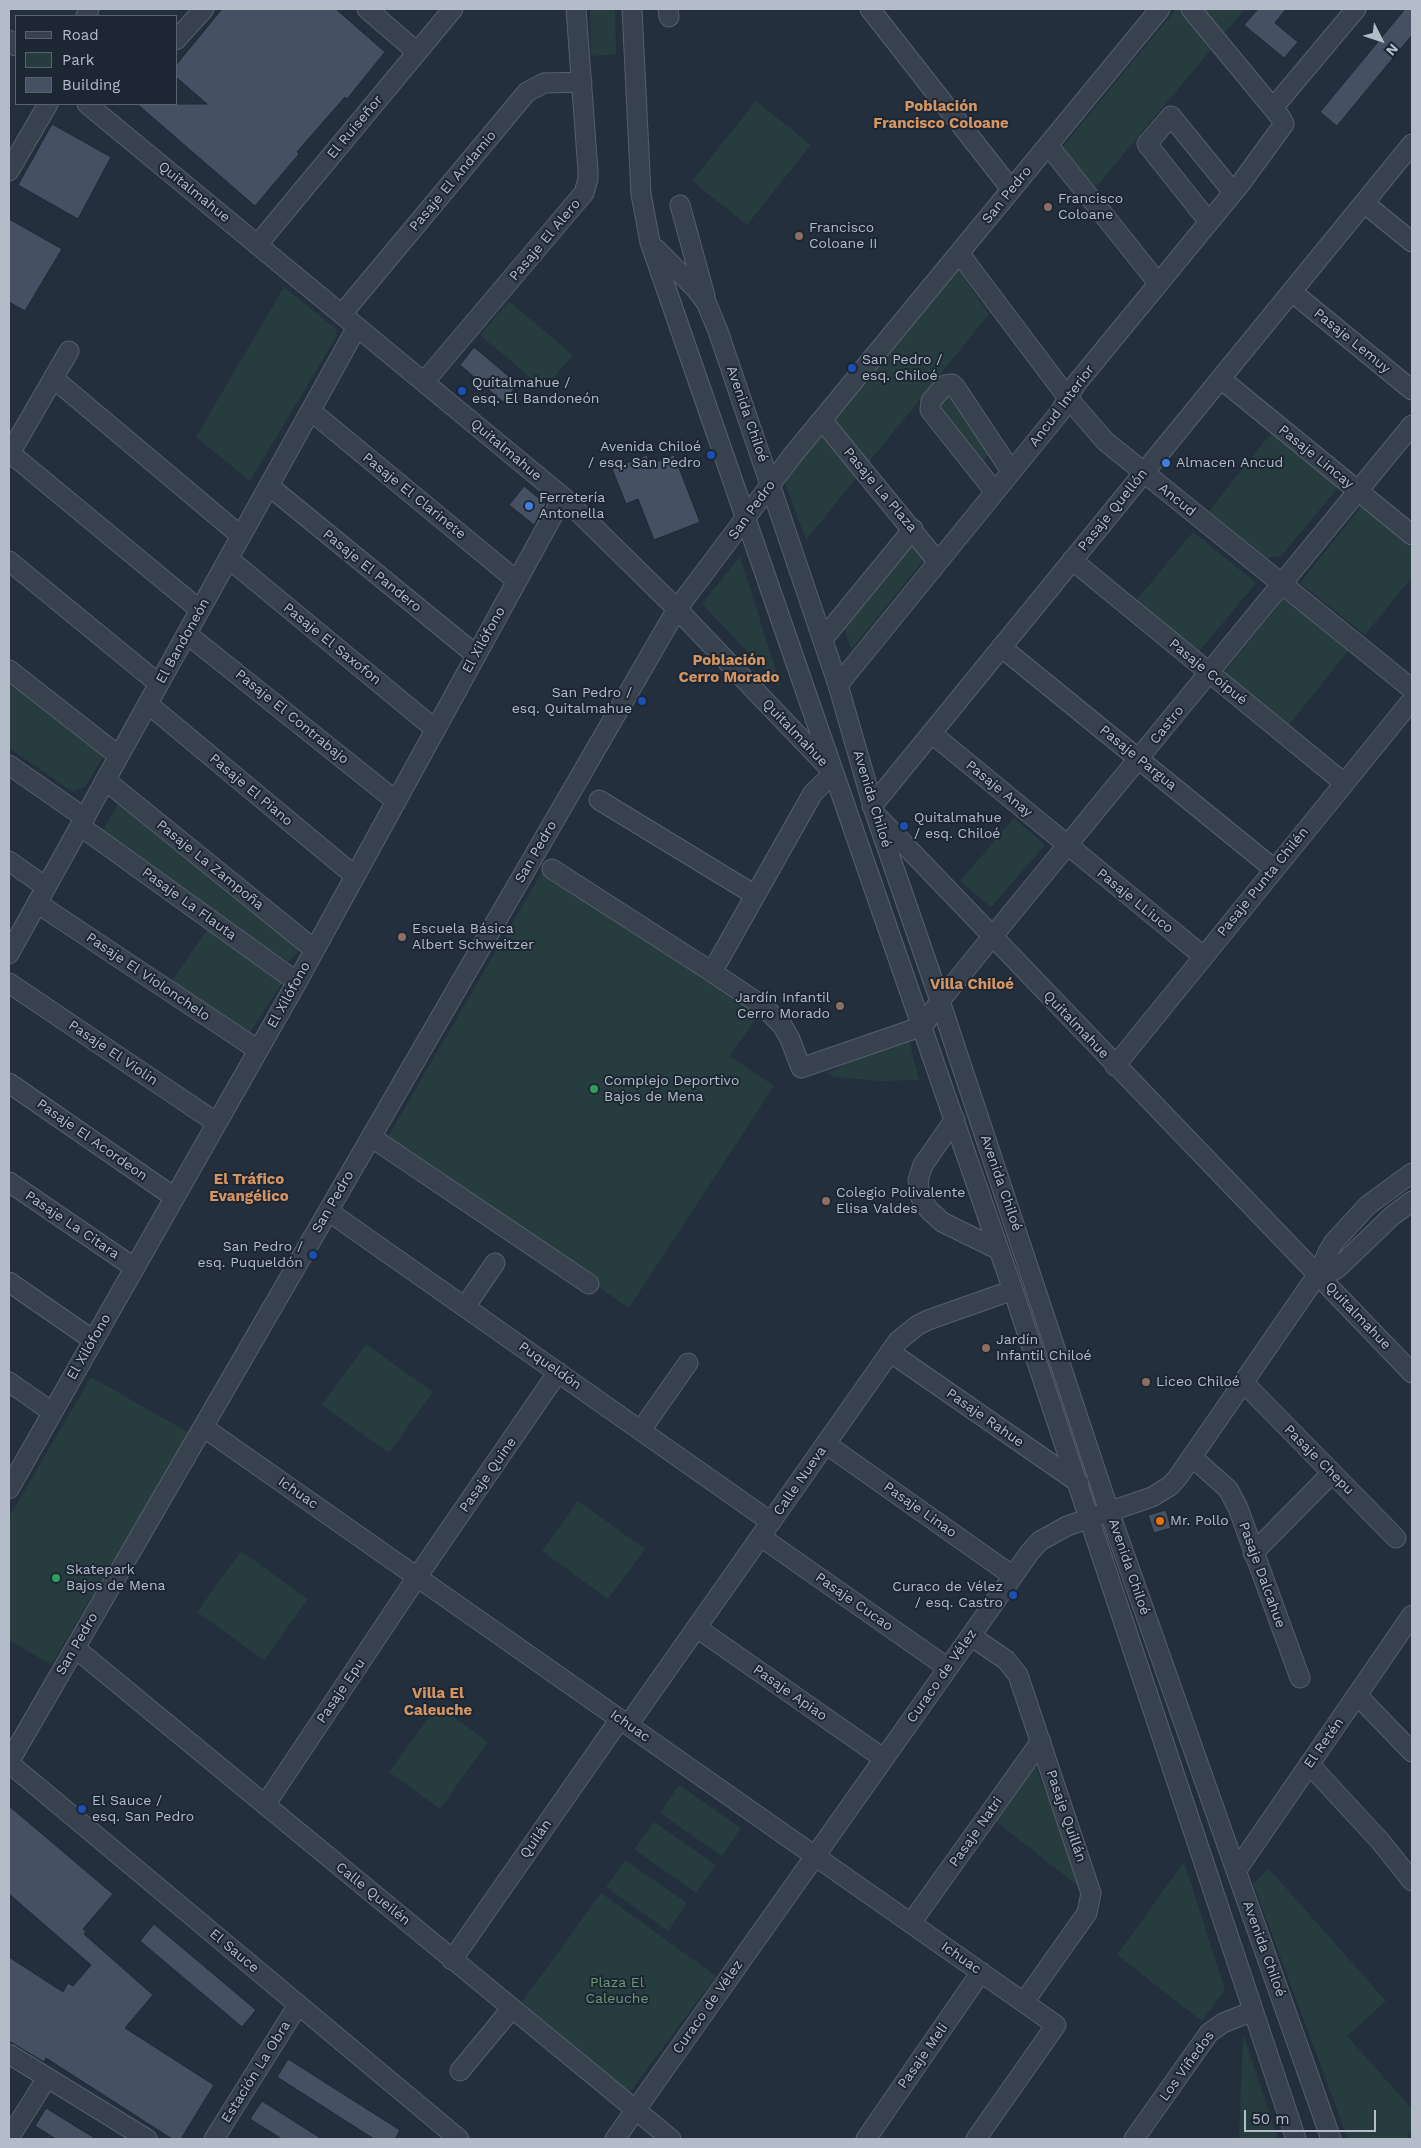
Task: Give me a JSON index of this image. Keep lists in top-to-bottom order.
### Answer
{
  "streets": {
    "street": [
      "El Ruiseñor",
      "Pasaje El Andamio",
      "Quitalmahue",
      "San Pedro",
      "Pasaje El Alero",
      "Pasaje Lemuy",
      "Ancud Interior",
      "Avenida Chiloé",
      "Pasaje Lincay",
      "Pasaje La Plaza",
      "Pasaje El Clarinete",
      "Ancud",
      "Pasaje Quellón",
      "Pasaje El Pandero",
      "El Xilófono",
      "El Bandoneón",
      "Pasaje El Saxofon",
      "Pasaje Coipué",
      "Pasaje El Contrabajo",
      "Castro",
      "Pasaje Pargua",
      "Pasaje Anay",
      "Pasaje El Piano",
      "Pasaje La Zampoña",
      "Pasaje Punta Chilén",
      "Pasaje LLiuco",
      "Pasaje La Flauta",
      "Pasaje El Violonchelo",
      "Pasaje El Violin",
      "Pasaje El Acordeon",
      "Pasaje La Citara",
      "Puqueldón",
      "Pasaje Rahue",
      "Pasaje Chepu",
      "Pasaje Quine",
      "Calle Nueva",
      "Ichuac",
      "Pasaje Linao",
      "Pasaje Dalcahue",
      "Pasaje Cucao",
      "Curaco de Vélez",
      "Pasaje Epu",
      "Pasaje Apiao",
      "El Retén",
      "Pasaje Quillán",
      "Pasaje Natri",
      "Quilán",
      "Calle Queilén",
      "El Sauce",
      "Pasaje Meli",
      "Los Viñedos",
      "Estación La Obra"
    ]
  },
  "crossings": [
    ["El Ruiseñor", "Quitalmahue"],
    ["Pasaje El Andamio", "Quitalmahue"],
    ["Pasaje El Andamio", "Pasaje El Alero"],
    ["Quitalmahue", "San Pedro"],
    ["Quitalmahue", "Pasaje El Alero"],
    ["Quitalmahue", "Avenida Chiloé"],
    ["Quitalmahue", "Pasaje Quellón"],
    ["Quitalmahue", "El Xilófono"],
    ["Quitalmahue", "El Bandoneón"],
    ["Quitalmahue", "Castro"],
    ["Quitalmahue", "Pasaje Punta Chilén"],
    ["Quitalmahue", "Curaco de Vélez"],
    ["San Pedro", "Avenida Chiloé"],
    ["San Pedro", "Pasaje La Plaza"],
    ["San Pedro", "Ancud"],
    ["San Pedro", "Puqueldón"],
    ["San Pedro", "Ichuac"],
    ["San Pedro", "Calle Queilén"],
    ["San Pedro", "El Sauce"],
    ["Pasaje Lemuy", "Pasaje Quellón"],
    ["Ancud Interior", "Avenida Chiloé"],
    ["Ancud Interior", "Pasaje La Plaza"],
    ["Ancud Interior", "Ancud"],
    ["Avenida Chiloé", "Pasaje Quellón"],
    ["Avenida Chiloé", "Castro"],
    ["Avenida Chiloé", "Pasaje Rahue"],
    ["Avenida Chiloé", "Calle Nueva"],
    ["Avenida Chiloé", "Curaco de Vélez"],
    ["Avenida Chiloé", "El Retén"],
    ["Avenida Chiloé", "Los Viñedos"],
    ["Pasaje Lincay", "Pasaje Quellón"],
    ["Pasaje Lincay", "Castro"],
    ["Pasaje El Clarinete", "El Xilófono"],
    ["Pasaje El Clarinete", "El Bandoneón"],
    ["Ancud", "Pasaje Quellón"],
    ["Ancud", "Castro"],
    ["Pasaje Quellón", "Pasaje Coipué"],
    ["Pasaje Quellón", "Pasaje Pargua"],
    ["Pasaje Quellón", "Pasaje Anay"],
    ["Pasaje El Pandero", "El Xilófono"],
    ["Pasaje El Pandero", "El Bandoneón"],
    ["El Xilófono", "Pasaje El Saxofon"],
    ["El Xilófono", "Pasaje El Contrabajo"],
    ["El Xilófono", "Pasaje El Piano"],
    ["El Xilófono", "Pasaje La Zampoña"],
    ["El Xilófono", "Pasaje La Flauta"],
    ["El Xilófono", "Pasaje El Violonchelo"],
    ["El Xilófono", "Pasaje El Violin"],
    ["El Xilófono", "Pasaje El Acordeon"],
    ["El Xilófono", "Pasaje La Citara"],
    ["El Bandoneón", "Pasaje El Saxofon"],
    ["El Bandoneón", "Pasaje El Contrabajo"],
    ["El Bandoneón", "Pasaje El Piano"],
    ["El Bandoneón", "Pasaje La Zampoña"],
    ["El Bandoneón", "Pasaje La Flauta"],
    ["El Bandoneón", "Pasaje El Violonchelo"],
    ["Pasaje Coipué", "Castro"],
    ["Pasaje Coipué", "Pasaje Punta Chilén"],
    ["Castro", "Pasaje Pargua"],
    ["Castro", "Pasaje Anay"],
    ["Castro", "Pasaje LLiuco"],
    ["Pasaje Pargua", "Pasaje Punta Chilén"],
    ["Pasaje Anay", "Pasaje LLiuco"],
    ["Pasaje Punta Chilén", "Pasaje LLiuco"],
    ["Puqueldón", "Pasaje Quine"],
    ["Puqueldón", "Calle Nueva"],
    ["Puqueldón", "Pasaje Cucao"],
    ["Pasaje Rahue", "Calle Nueva"],
    ["Pasaje Chepu", "Curaco de Vélez"],
    ["Pasaje Quine", "Ichuac"],
    ["Pasaje Quine", "Pasaje Epu"],
    ["Calle Nueva", "Ichuac"],
    ["Calle Nueva", "Pasaje Linao"],
    ["Calle Nueva", "Pasaje Cucao"],
    ["Calle Nueva", "Pasaje Apiao"],
    ["Calle Nueva", "Quilán"],
    ["Ichuac", "Curaco de Vélez"],
    ["Ichuac", "Pasaje Epu"],
    ["Ichuac", "Pasaje Quillán"],
    ["Ichuac", "Pasaje Natri"],
    ["Ichuac", "Quilán"],
    ["Ichuac", "Pasaje Meli"],
    ["Pasaje Linao", "Curaco de Vélez"],
    ["Pasaje Dalcahue", "Curaco de Vélez"],
    ["Pasaje Cucao", "Curaco de Vélez"],
    ["Curaco de Vélez", "Pasaje Apiao"],
    ["Curaco de Vélez", "Pasaje Quillán"],
    ["Curaco de Vélez", "Calle Queilén"],
    ["Pasaje Epu", "Calle Queilén"],
    ["Pasaje Quillán", "Pasaje Natri"],
    ["Quilán", "Calle Queilén"],
    ["El Sauce", "Estación La Obra"]
  ],
  "districts": [
    "Población Francisco Coloane",
    "Población Cerro Morado",
    "Villa Chiloé",
    "El Tráfico Evangélico",
    "Villa El Caleuche"
  ],
  "parks": ["Plaza El Caleuche"],
  "places": [
    "Francisco Coloane",
    "Francisco Coloane II",
    "San Pedro / esq. Chiloé",
    "Quitalmahue / esq. El Bandoneón",
    "Avenida Chiloé / esq. San Pedro",
    "Almacen Ancud",
    "Ferretería Antonella",
    "San Pedro / esq. Quitalmahue",
    "Quitalmahue / esq. Chiloé",
    "Escuela Básica Albert Schweitzer",
    "Jardín Infantil Cerro Morado",
    "Complejo Deportivo Bajos de Mena",
    "Colegio Polivalente Elisa Valdes",
    "San Pedro / esq. Puqueldón",
    "Jardín Infantil Chiloé",
    "Liceo Chiloé",
    "Mr. Pollo",
    "Skatepark Bajos de Mena",
    "Curaco de Vélez / esq. Castro",
    "El Sauce / esq. San Pedro"
  ],
  "legend": ["Road", "Park", "Building"],
  "scale_bar": "50 m",
  "north": "bottom right"
}
